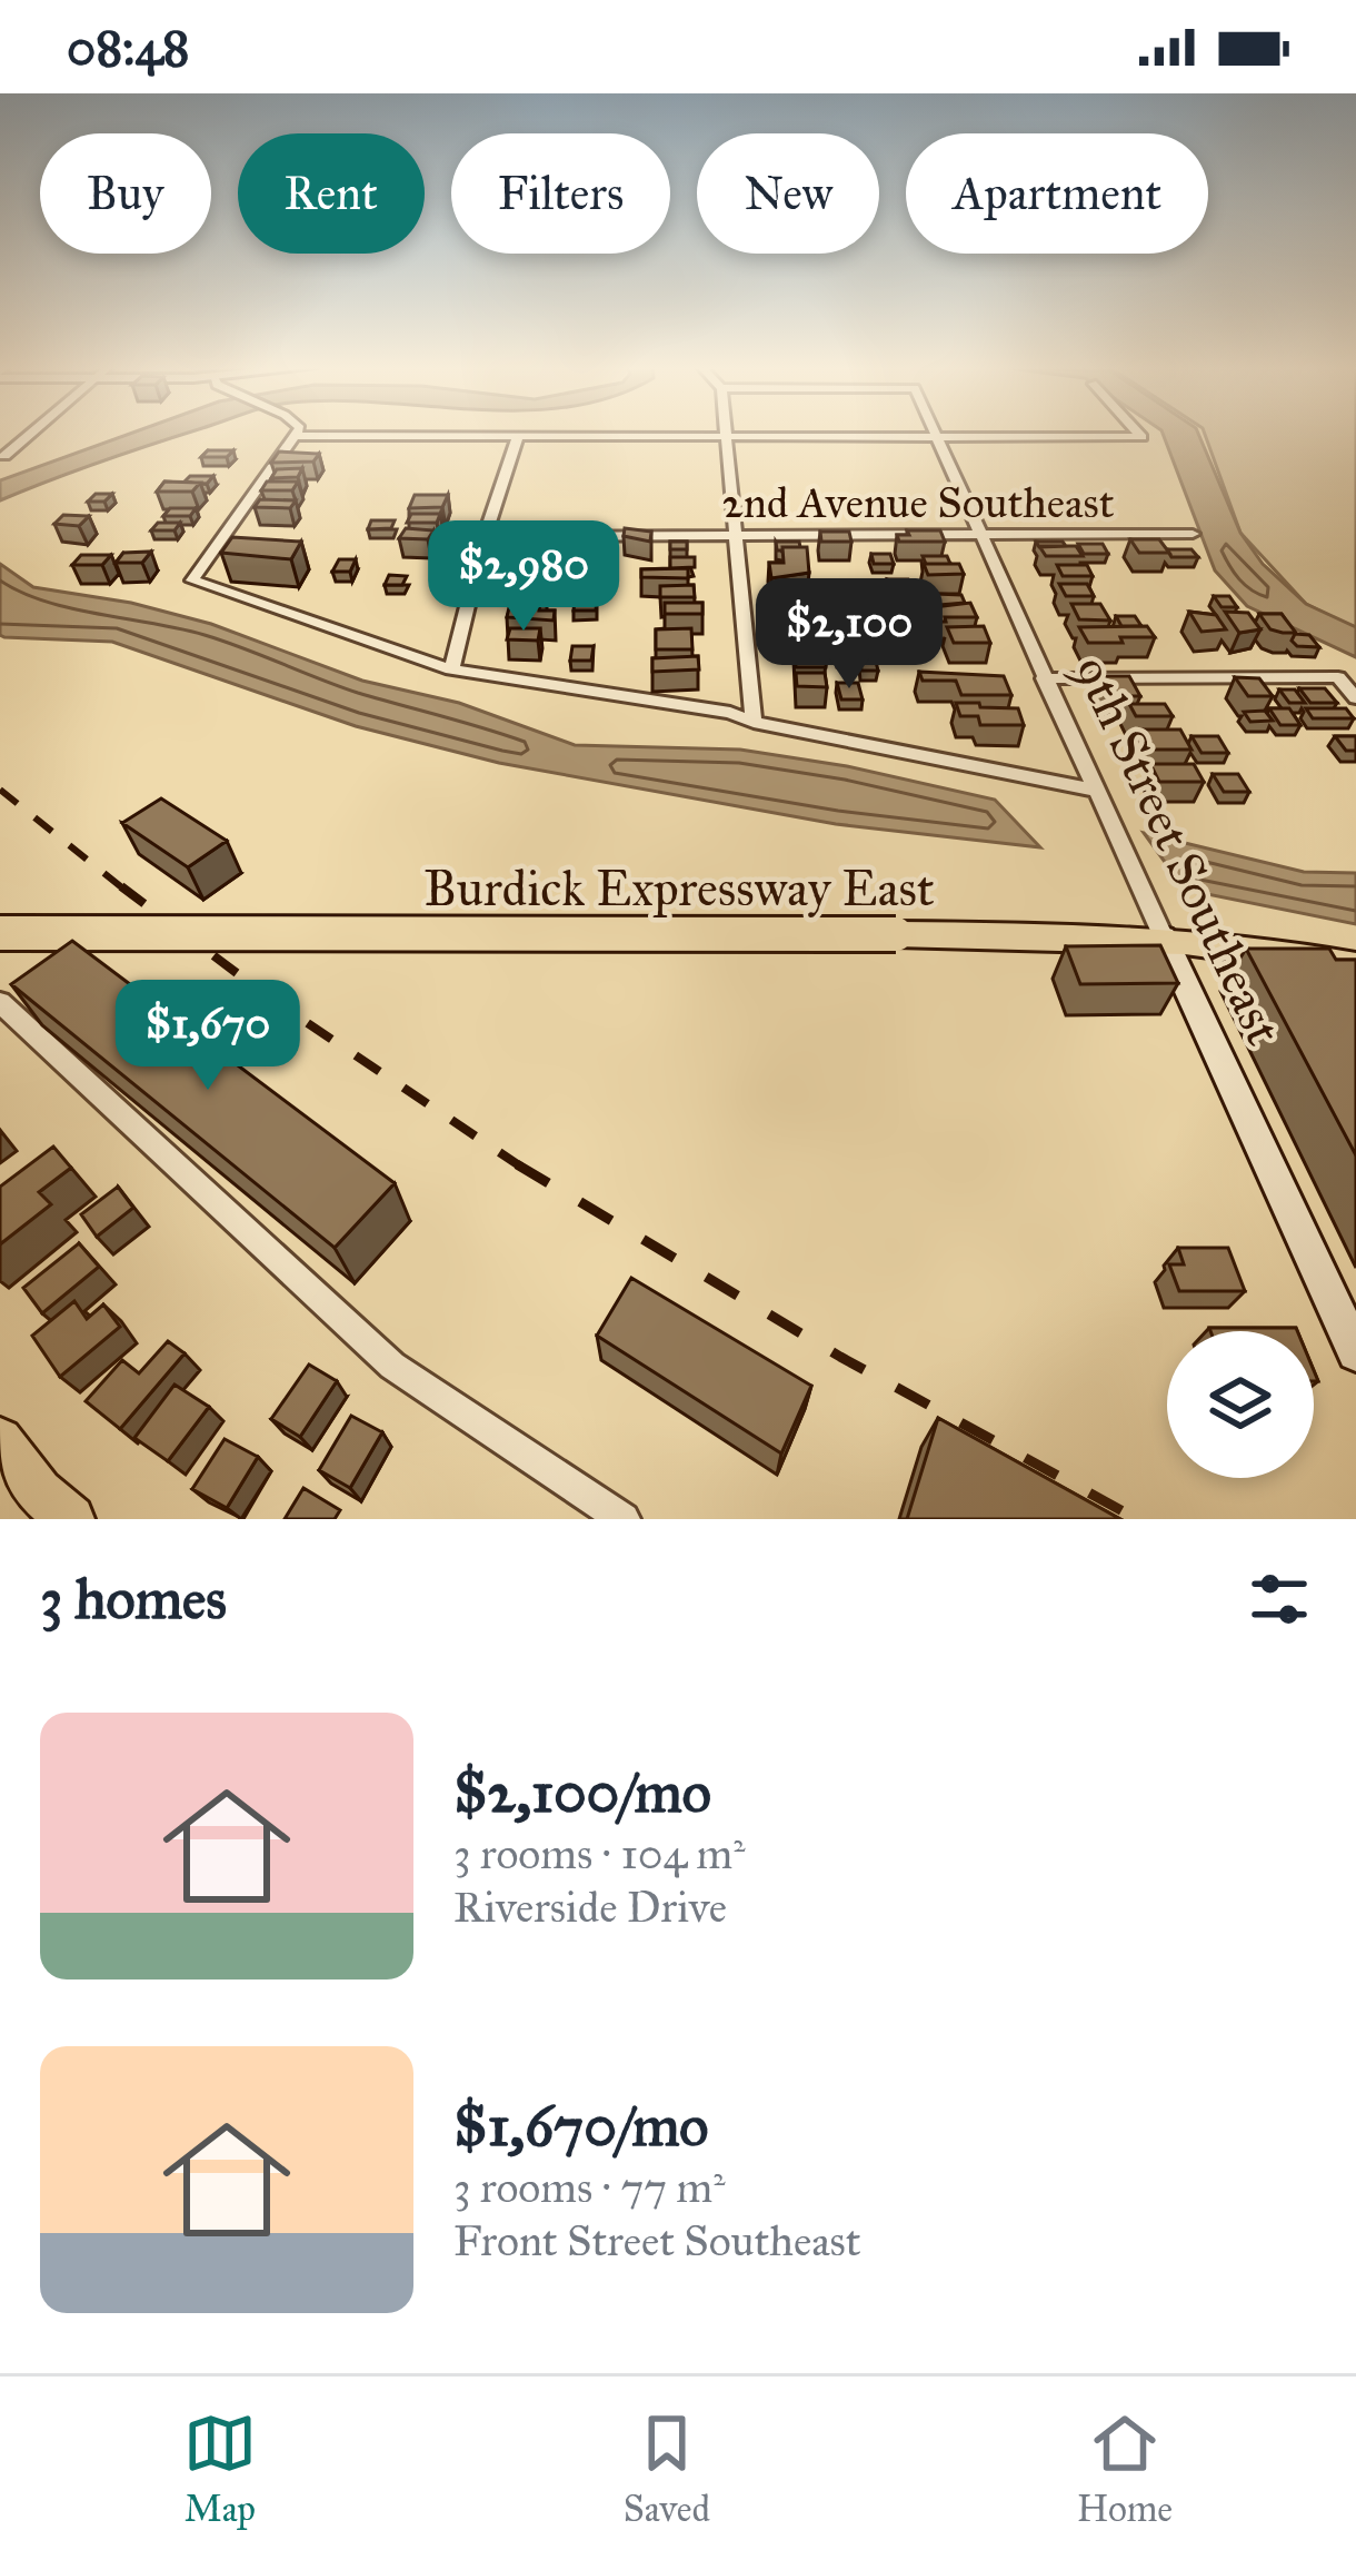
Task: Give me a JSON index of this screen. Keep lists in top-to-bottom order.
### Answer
{
  "streets": {
    "main road": ["Burdick Expressway East"],
    "street": ["2nd Avenue Southeast", "9th Street Southeast"]
  },
  "crossings": [
    ["2nd Avenue Southeast", "9th Street Southeast"],
    ["9th Street Southeast", "Burdick Expressway East"]
  ],
  "page": {
    "status": "08:48",
    "chip": [
      "Buy",
      "Rent",
      "Filters",
      "New",
      "Apartment"
    ],
    "price": ["$2,980", "$2,100", "$1,670"],
    "heading": "3 homes",
    "list": [
      {
        "name": "$2,100/mo",
        "note": "3 rooms · 104 m² · Riverside Drive"
      },
      {
        "name": "$1,670/mo",
        "note": "3 rooms · 77 m² · Front Street Southeast"
      }
    ],
    "tabs": ["Map", "Saved", "Home"]
  }
}
